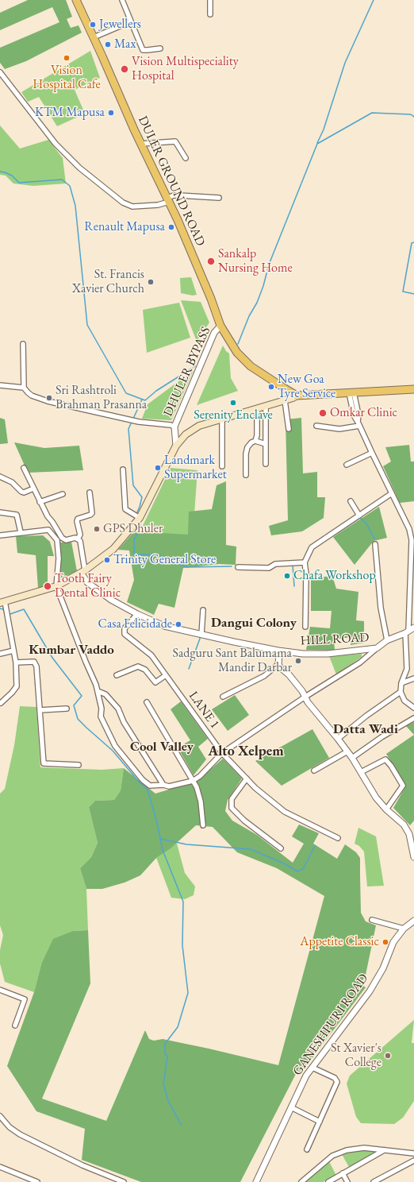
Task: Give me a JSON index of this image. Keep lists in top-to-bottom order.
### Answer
{
  "streets": {
    "main road": ["DULER GROUND ROAD"],
    "street": [
      "DHULER BYPASS",
      "HILL ROAD",
      "LANE 1",
      "GANESHPURI ROAD"
    ]
  },
  "crossings": [
    ["DULER GROUND ROAD", "DHULER BYPASS"],
    ["HILL ROAD", "LANE 1"]
  ],
  "districts": [
    "Dangui Colony",
    "Kumbar Vaddo",
    "Datta Wadi",
    "Cool Valley",
    "Alto Xelpem"
  ],
  "places": [
    "Jewellers",
    "Max",
    "Vision Hospital Cafe",
    "Vision Multispeciality Hospital",
    "KTM Mapusa",
    "Renault Mapusa",
    "Sankalp Nursing Home",
    "St. Francis Xavier Church",
    "New Goa Tyre Service",
    "Sri Rashtroli Brahman Prasanna",
    "Serenity Enclave",
    "Omkar Clinic",
    "Landmark Supermarket",
    "GPS Dhuler",
    "Trinity General Store",
    "Chafa Workshop",
    "Tooth Fairy Dental Clinic",
    "Casa Felicidade",
    "Sadguru Sant Balumama Mandir Darbar",
    "Appetite Classic",
    "St Xavier's College"
  ]
}
